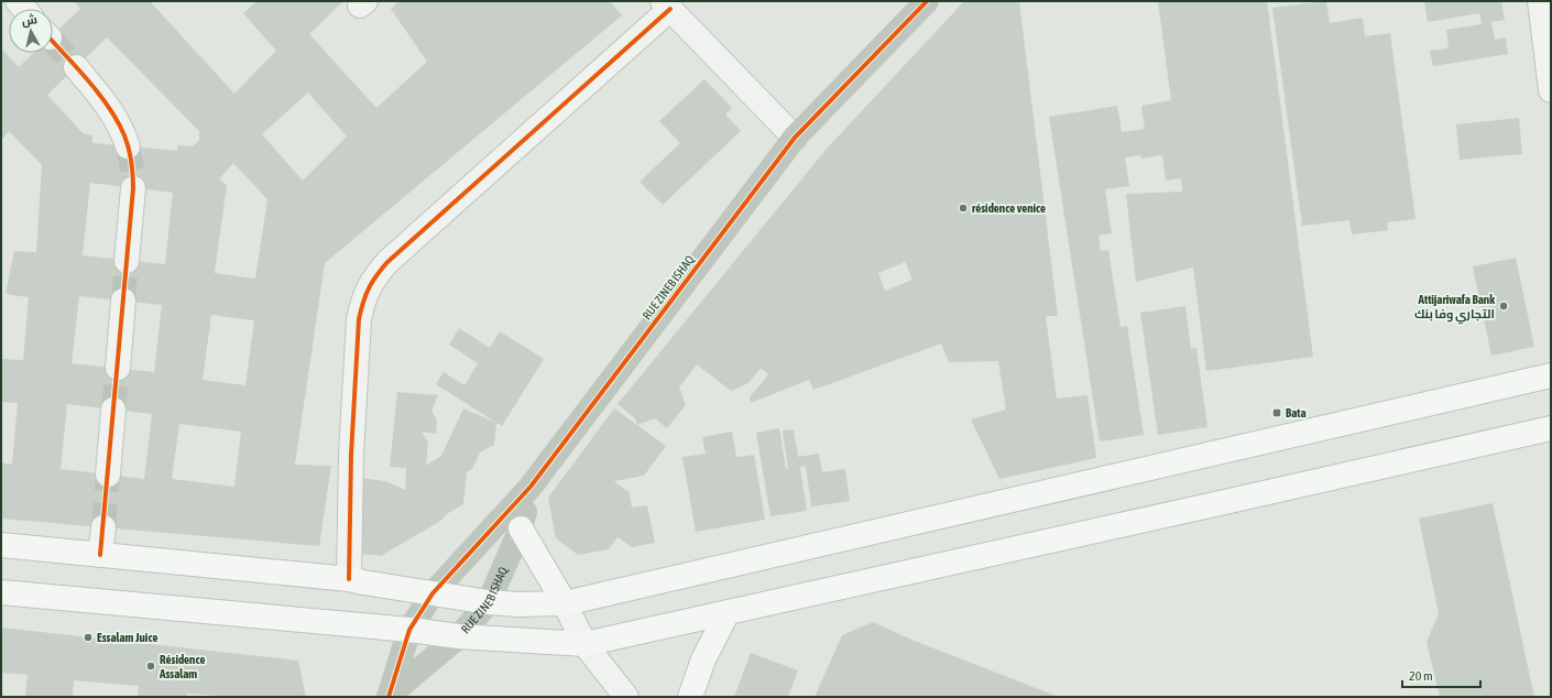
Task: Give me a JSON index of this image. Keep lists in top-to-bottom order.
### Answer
{
  "streets": {
    "street": ["RUE ZINEB ISHAQ"]
  },
  "places": {
    "other": [
      "résidence venice",
      "Attijariwafa Bank التجاري وفا بنك",
      "Essalam Juice",
      "Résidence Assalam"
    ],
    "transit": ["Bata"]
  },
  "scale_bar": "20 m",
  "north": "top"
}
